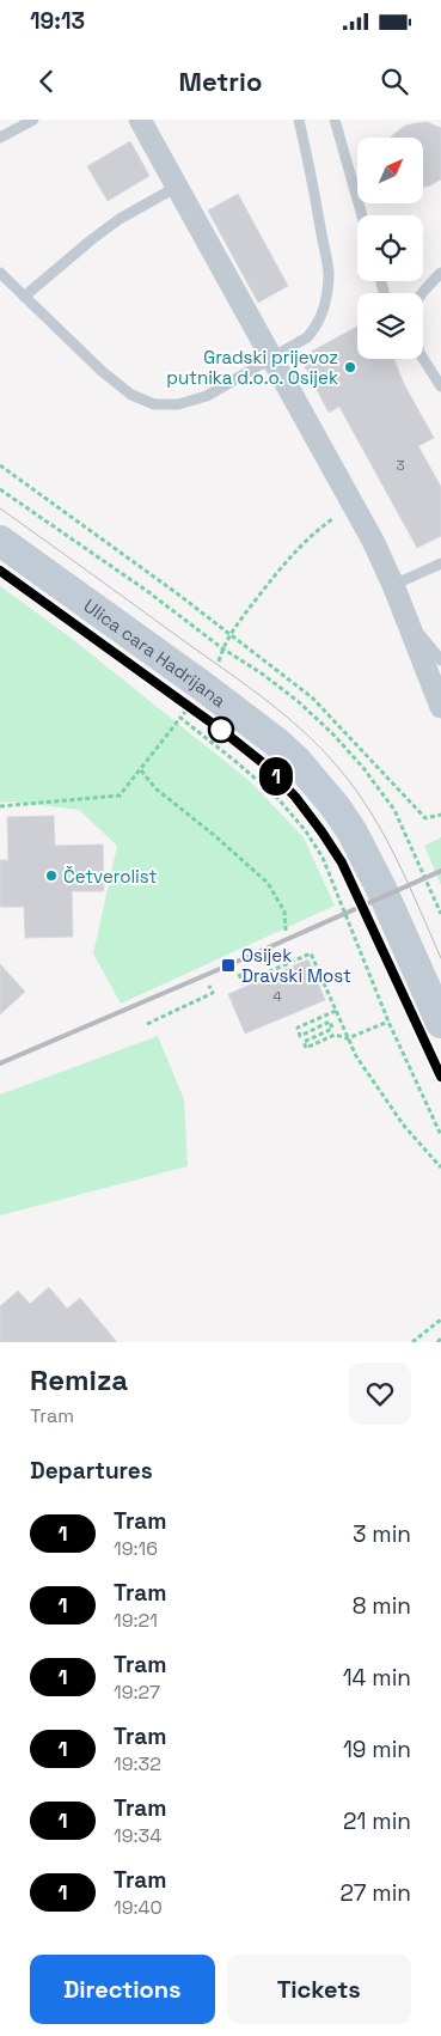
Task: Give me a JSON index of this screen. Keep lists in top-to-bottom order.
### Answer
{
  "streets": {
    "main road": ["Ulica cara Hadrijana"]
  },
  "places": {
    "other": ["Gradski prijevoz putnika d.o.o. Osijek", "Četverolist"],
    "transit": ["Osijek Dravski Most"]
  },
  "lines": ["tram line 1"],
  "house_numbers": ["3", "4"],
  "north": "top right",
  "page": {
    "status": "19:13",
    "header": "Metrio",
    "on_map": "1",
    "heading": [
      ["Remiza", "Tram"],
      "Departures"
    ],
    "list": [
      {
        "mark": "1",
        "name": "Tram",
        "note": "19:16",
        "value": "3 min"
      },
      {
        "mark": "1",
        "name": "Tram",
        "note": "19:21",
        "value": "8 min"
      },
      {
        "mark": "1",
        "name": "Tram",
        "note": "19:27",
        "value": "14 min"
      },
      {
        "mark": "1",
        "name": "Tram",
        "note": "19:32",
        "value": "19 min"
      },
      {
        "mark": "1",
        "name": "Tram",
        "note": "19:34",
        "value": "21 min"
      },
      {
        "mark": "1",
        "name": "Tram",
        "note": "19:40",
        "value": "27 min"
      }
    ],
    "buttons": ["Directions", "Tickets"]
  }
}
